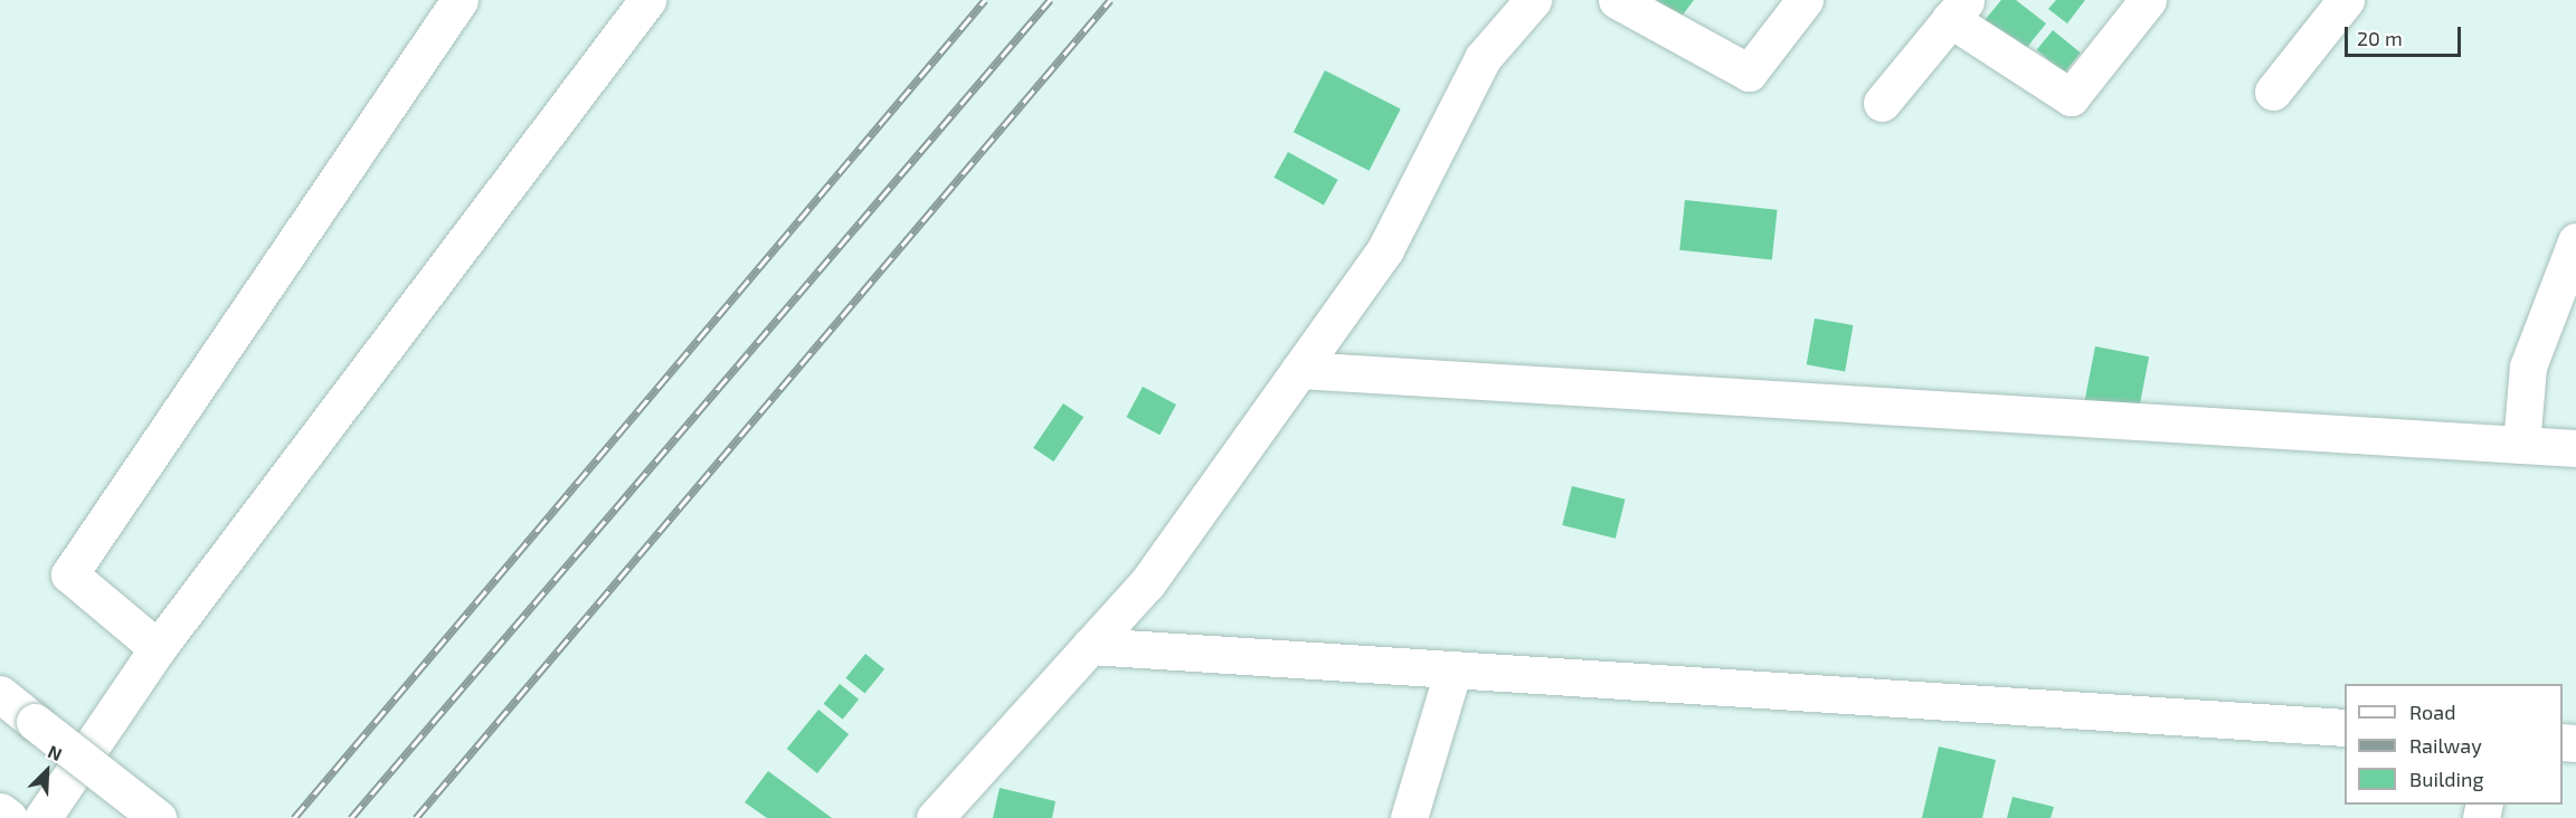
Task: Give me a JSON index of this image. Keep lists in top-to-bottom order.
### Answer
{
  "legend": ["Road", "Railway", "Building"],
  "scale_bar": "20 m",
  "north": "top right"
}
